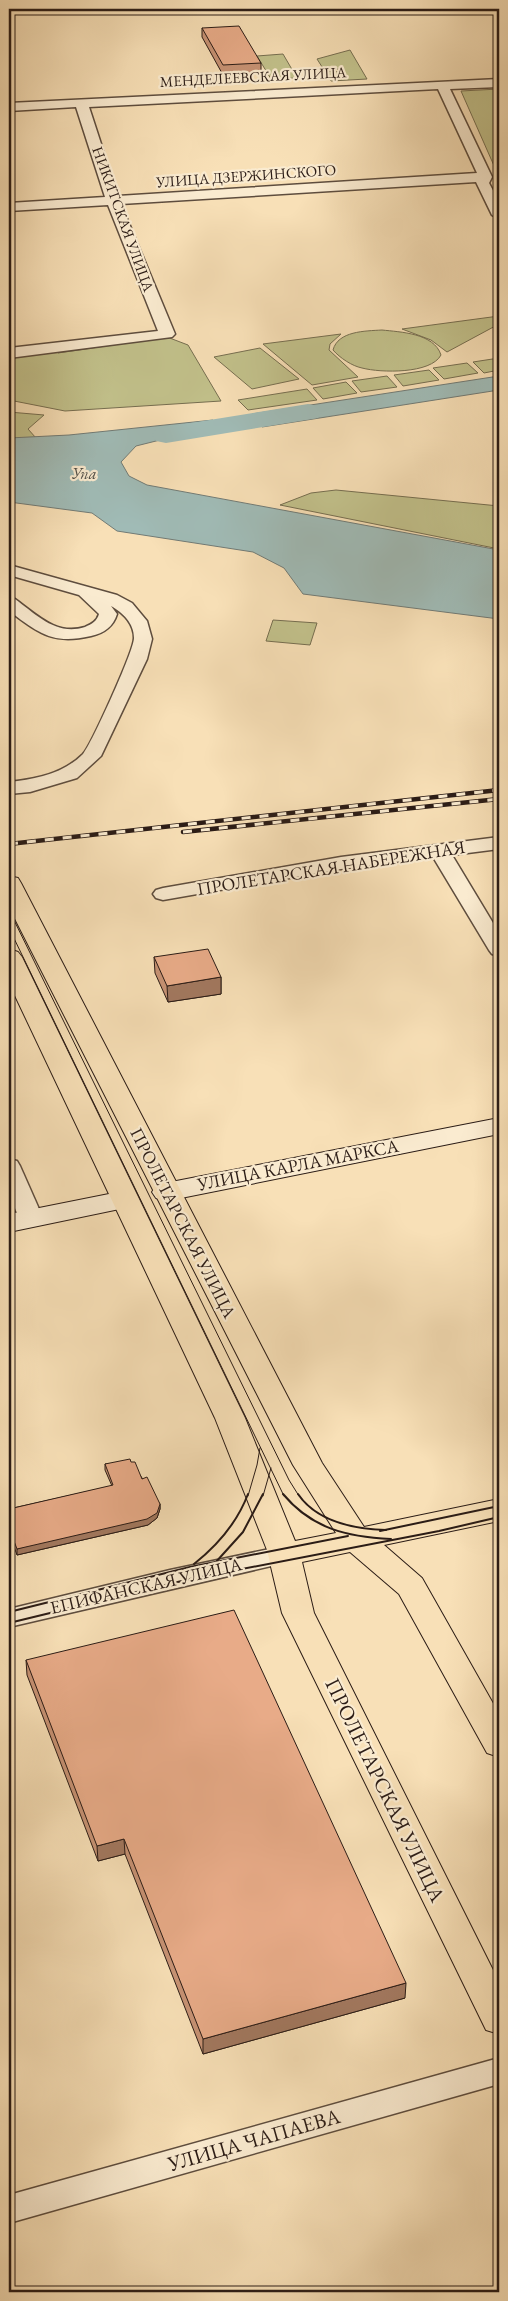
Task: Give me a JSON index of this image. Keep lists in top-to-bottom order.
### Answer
{
  "streets": {
    "main road": ["УЛИЦА КАРЛА МАРКСА", "ПРОЛЕТАРСКАЯ УЛИЦА"],
    "street": [
      "МЕНДЕЛЕЕВСКАЯ УЛИЦА",
      "УЛИЦА ДЗЕРЖИНСКОГО",
      "НИКИТСКАЯ УЛИЦА",
      "ПРОЛЕТАРСКАЯ НАБЕРЕЖНАЯ",
      "ЕПИФАНСКАЯ УЛИЦА",
      "УЛИЦА ЧАПАЕВА"
    ]
  },
  "crossings": [
    ["МЕНДЕЛЕЕВСКАЯ УЛИЦА", "НИКИТСКАЯ УЛИЦА"],
    ["УЛИЦА ДЗЕРЖИНСКОГО", "НИКИТСКАЯ УЛИЦА"],
    ["УЛИЦА КАРЛА МАРКСА", "ПРОЛЕТАРСКАЯ УЛИЦА"],
    ["ПРОЛЕТАРСКАЯ УЛИЦА", "ЕПИФАНСКАЯ УЛИЦА"]
  ],
  "water": ["Упа"]
}
